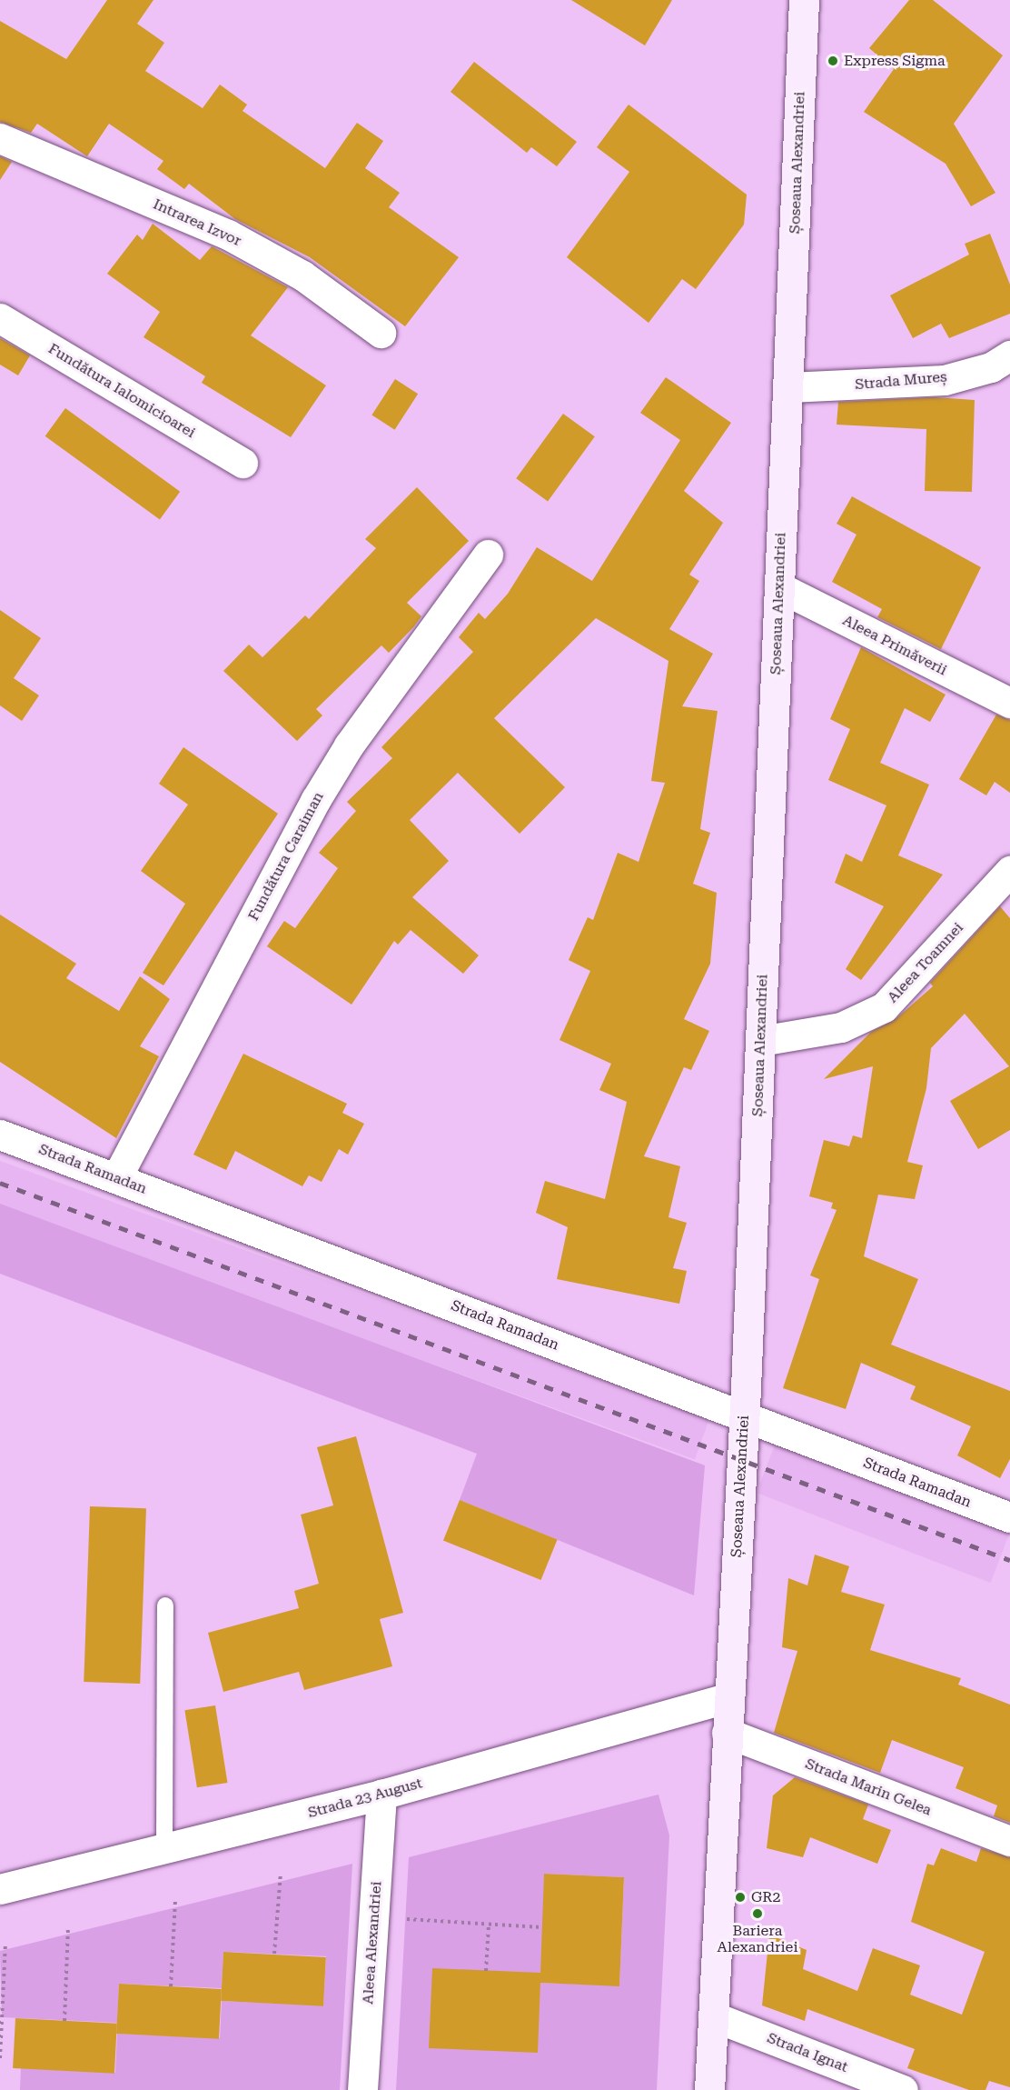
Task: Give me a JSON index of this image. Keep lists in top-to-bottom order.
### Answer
{
  "streets": {
    "main road": ["Șoseaua Alexandriei"],
    "street": [
      "Intrarea Izvor",
      "Strada Mureș",
      "Fundătura Ialomicioarei",
      "Aleea Primăverii",
      "Fundătura Caraiman",
      "Aleea Toamnei",
      "Strada Ramadan",
      "Strada Marin Gelea",
      "Strada 23 August",
      "Aleea Alexandriei",
      "Strada Ignat"
    ]
  },
  "crossings": [
    ["Șoseaua Alexandriei", "Strada Mureș"],
    ["Șoseaua Alexandriei", "Aleea Primăverii"],
    ["Șoseaua Alexandriei", "Aleea Toamnei"],
    ["Șoseaua Alexandriei", "Strada Ramadan"],
    ["Șoseaua Alexandriei", "Strada Marin Gelea"],
    ["Șoseaua Alexandriei", "Strada 23 August"],
    ["Șoseaua Alexandriei", "Strada Ignat"],
    ["Fundătura Caraiman", "Strada Ramadan"],
    ["Strada 23 August", "Aleea Alexandriei"]
  ],
  "places": ["Express Sigma", "GR2", "Bariera Alexandriei"]
}
